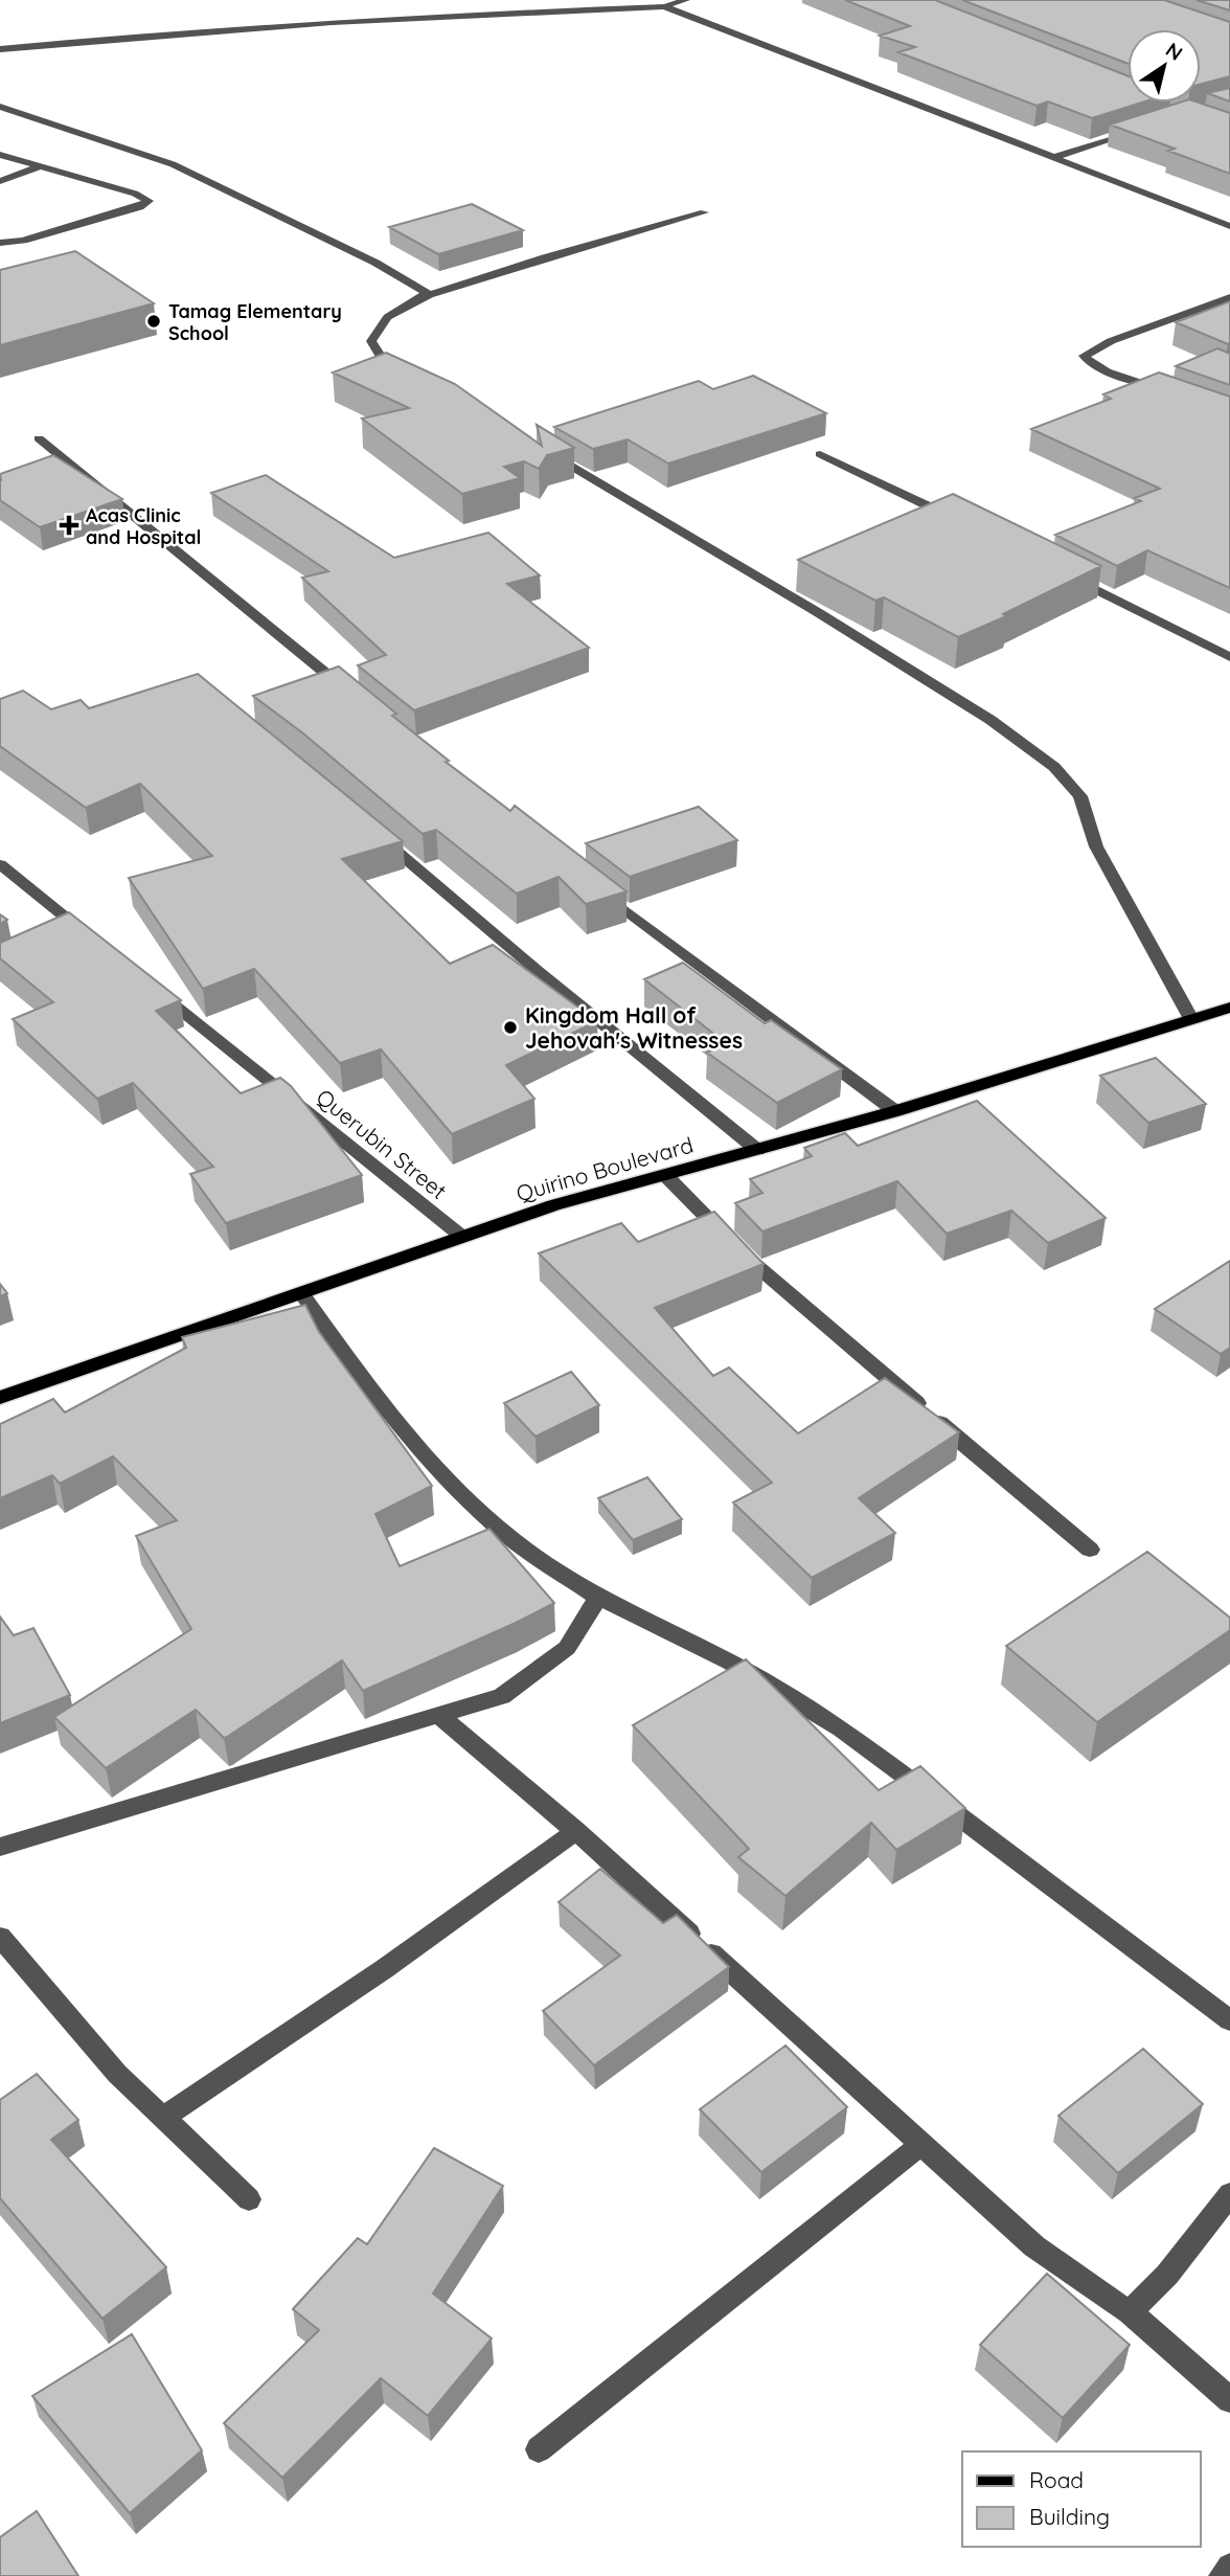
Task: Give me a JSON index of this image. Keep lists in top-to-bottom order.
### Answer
{
  "streets": {
    "main road": ["Quirino Boulevard"],
    "street": ["Querubin Street"]
  },
  "crossings": [
    ["Querubin Street", "Quirino Boulevard"]
  ],
  "places": {
    "other": ["Tamag Elementary School", "Kingdom Hall of Jehovah's Witnesses"],
    "health": ["Acas Clinic and Hospital"]
  },
  "legend": ["Road", "Building"],
  "north": "top right"
}
